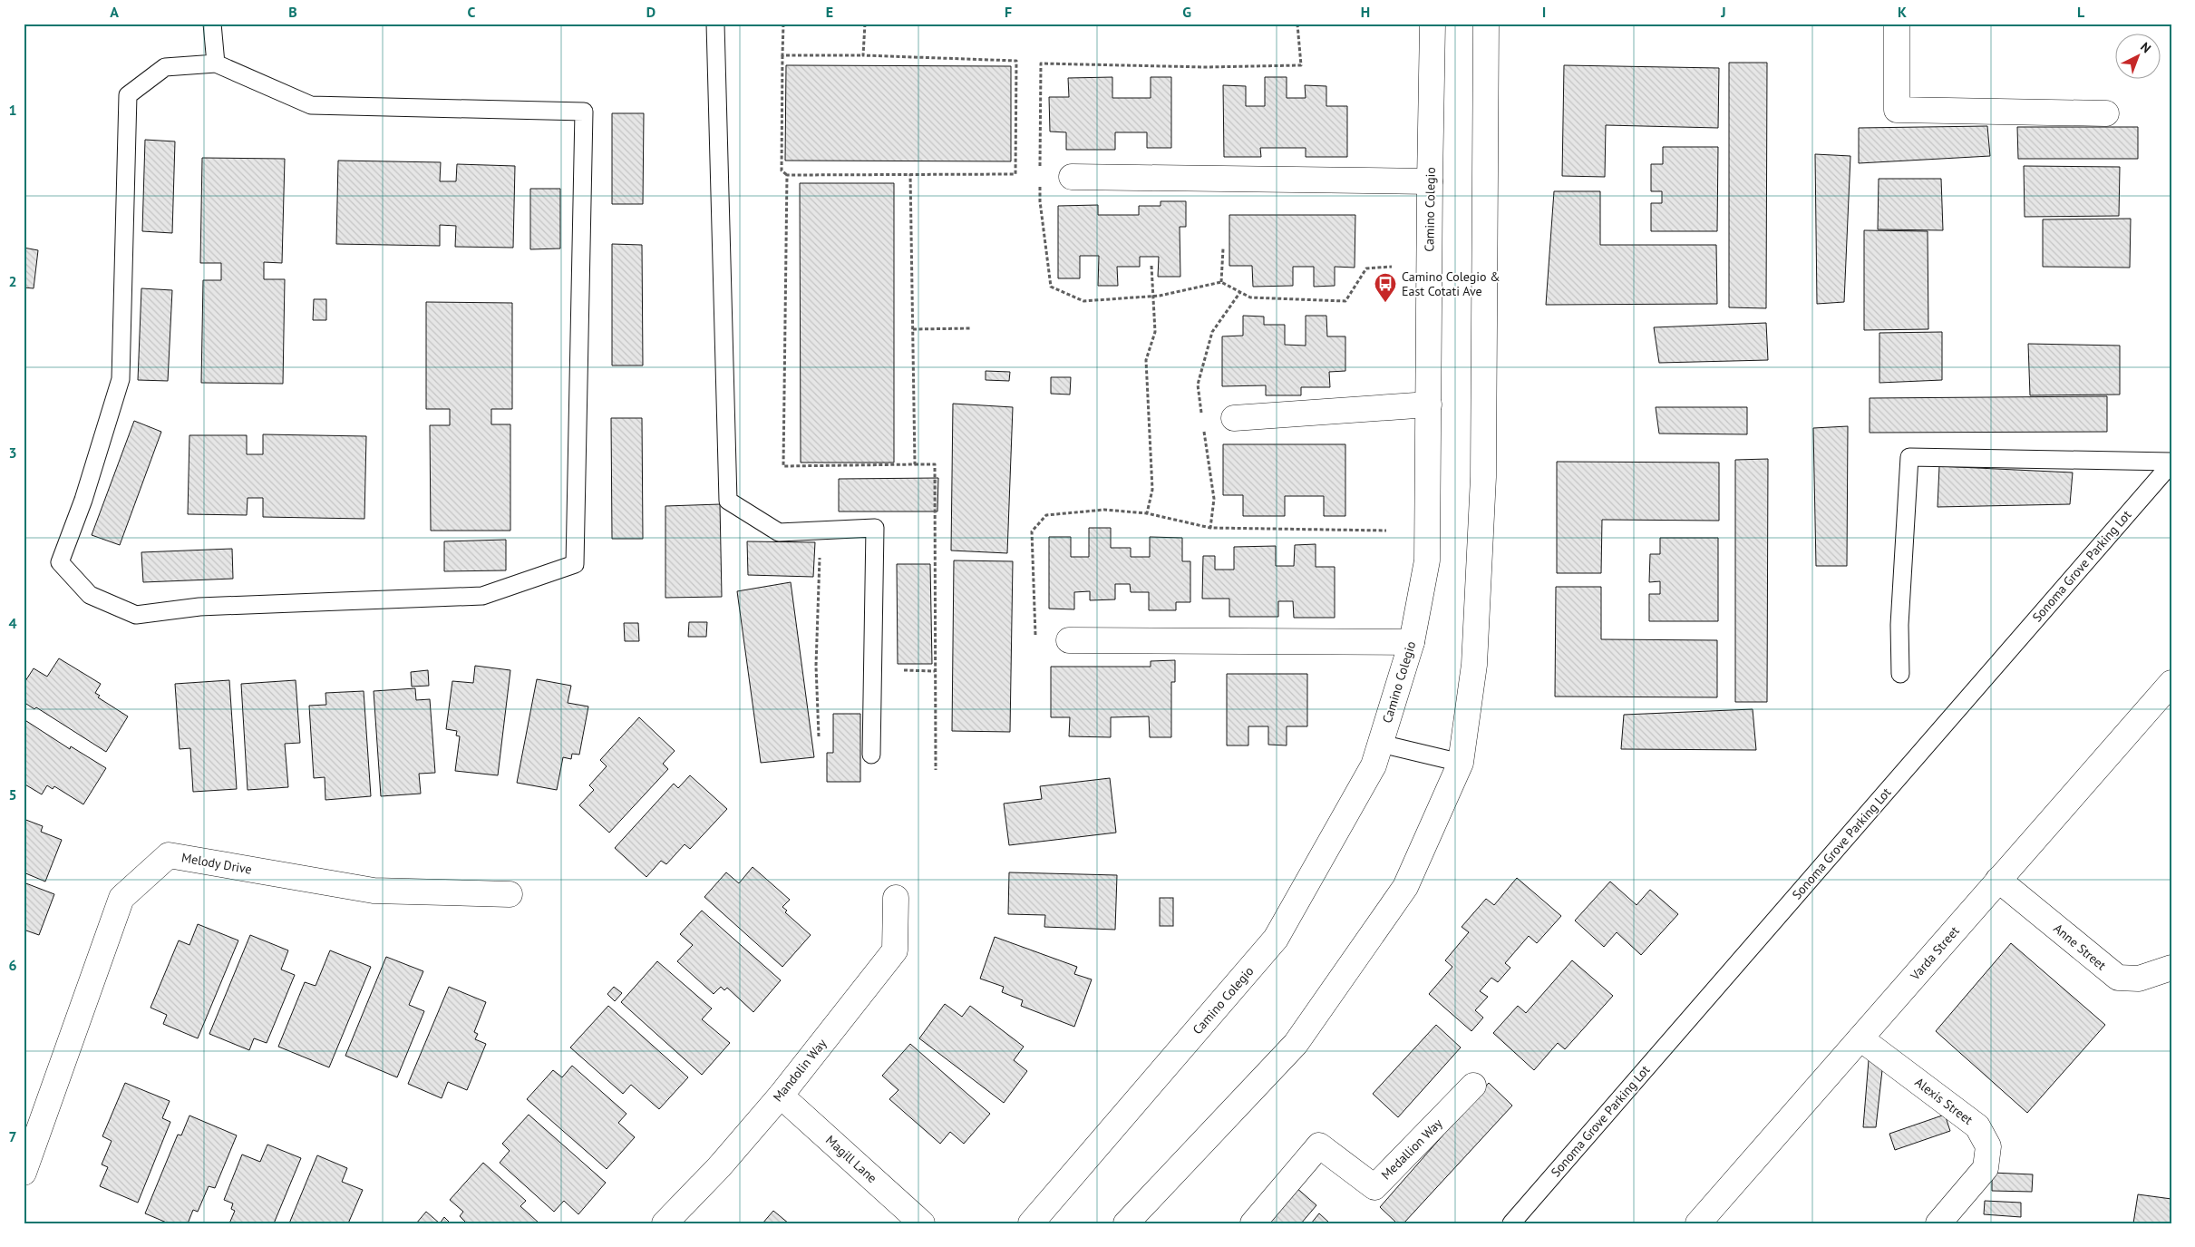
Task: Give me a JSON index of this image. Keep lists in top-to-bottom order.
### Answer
{
  "streets": {
    "street": [
      "Camino Colegio",
      "Melody Drive",
      "Anne Street",
      "Varda Street",
      "Mandolin Way",
      "Alexis Street",
      "Medallion Way",
      "Magill Lane"
    ],
    "lane": ["Sonoma Grove Parking Lot"]
  },
  "crossings": [
    ["Anne Street", "Varda Street"],
    ["Varda Street", "Alexis Street"],
    ["Mandolin Way", "Magill Lane"]
  ],
  "places": {
    "bus stop": ["Camino Colegio & East Cotati Ave"]
  },
  "north": "top right",
  "grid": {
    "columns": [
      "A",
      "B",
      "C",
      "D",
      "E",
      "F",
      "G",
      "H",
      "I",
      "J",
      "K",
      "L"
    ],
    "rows": [
      "1",
      "2",
      "3",
      "4",
      "5",
      "6",
      "7"
    ]
  }
}
